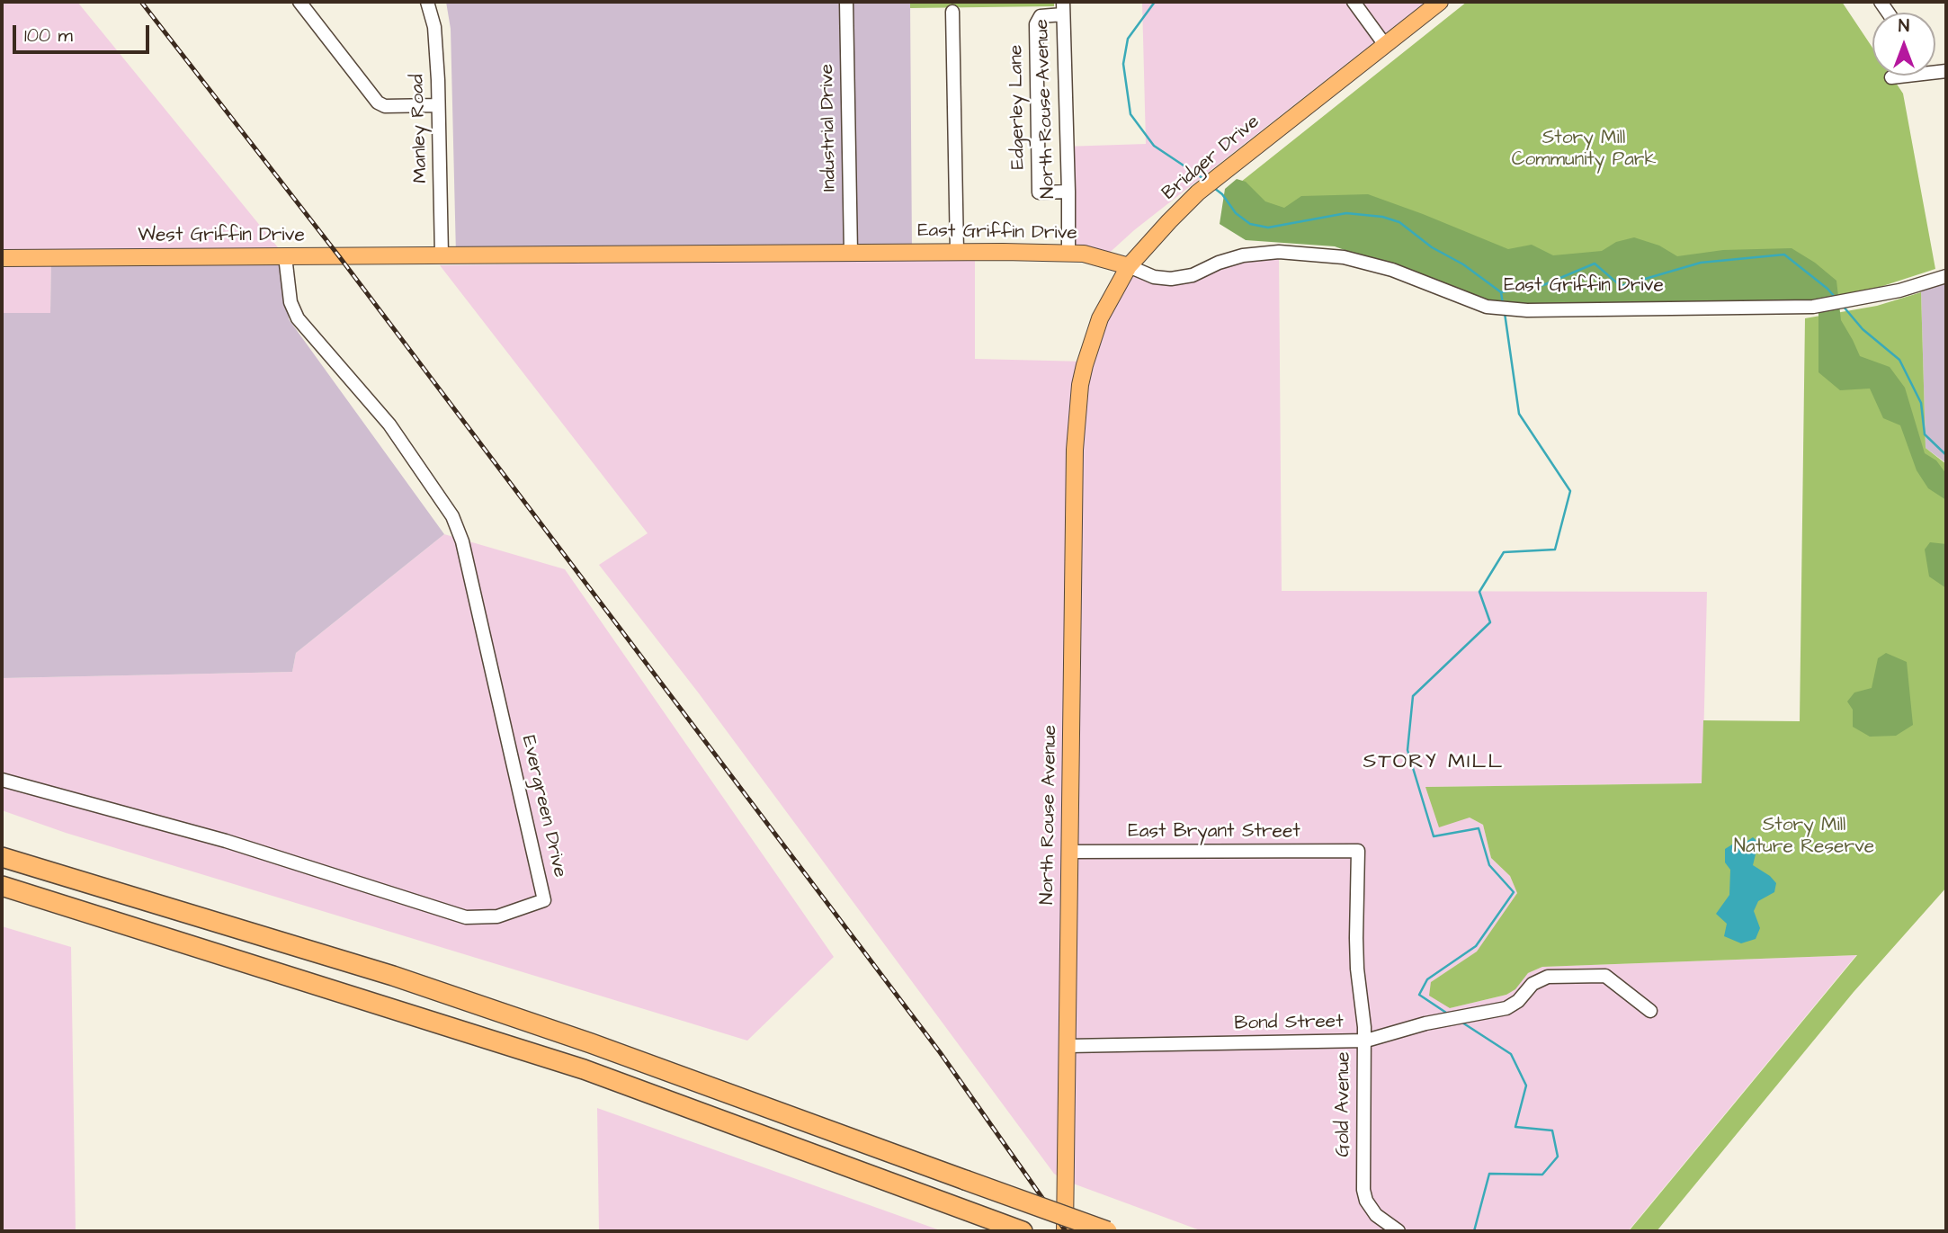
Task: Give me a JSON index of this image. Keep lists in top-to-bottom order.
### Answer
{
  "streets": {
    "main road": [
      "North Rouse Avenue",
      "Bridger Drive",
      "East Griffin Drive",
      "West Griffin Drive"
    ],
    "street": [
      "Edgerley Lane",
      "Industrial Drive",
      "Manley Road",
      "Evergreen Drive",
      "East Bryant Street",
      "Bond Street",
      "Gold Avenue"
    ]
  },
  "crossings": [
    ["Edgerley Lane", "North Rouse Avenue"],
    ["North Rouse Avenue", "Bridger Drive"],
    ["North Rouse Avenue", "East Griffin Drive"],
    ["North Rouse Avenue", "East Bryant Street"],
    ["North Rouse Avenue", "Bond Street"],
    ["Industrial Drive", "East Griffin Drive"],
    ["Manley Road", "East Griffin Drive"],
    ["Manley Road", "West Griffin Drive"],
    ["Bridger Drive", "East Griffin Drive"],
    ["East Griffin Drive", "West Griffin Drive"],
    ["West Griffin Drive", "Evergreen Drive"],
    ["East Bryant Street", "Gold Avenue"],
    ["Bond Street", "Gold Avenue"]
  ],
  "districts": ["STORY MILL"],
  "parks": ["Story Mill Community Park", "Story Mill Nature Reserve"],
  "scale_bar": "100 m",
  "north": "top"
}
